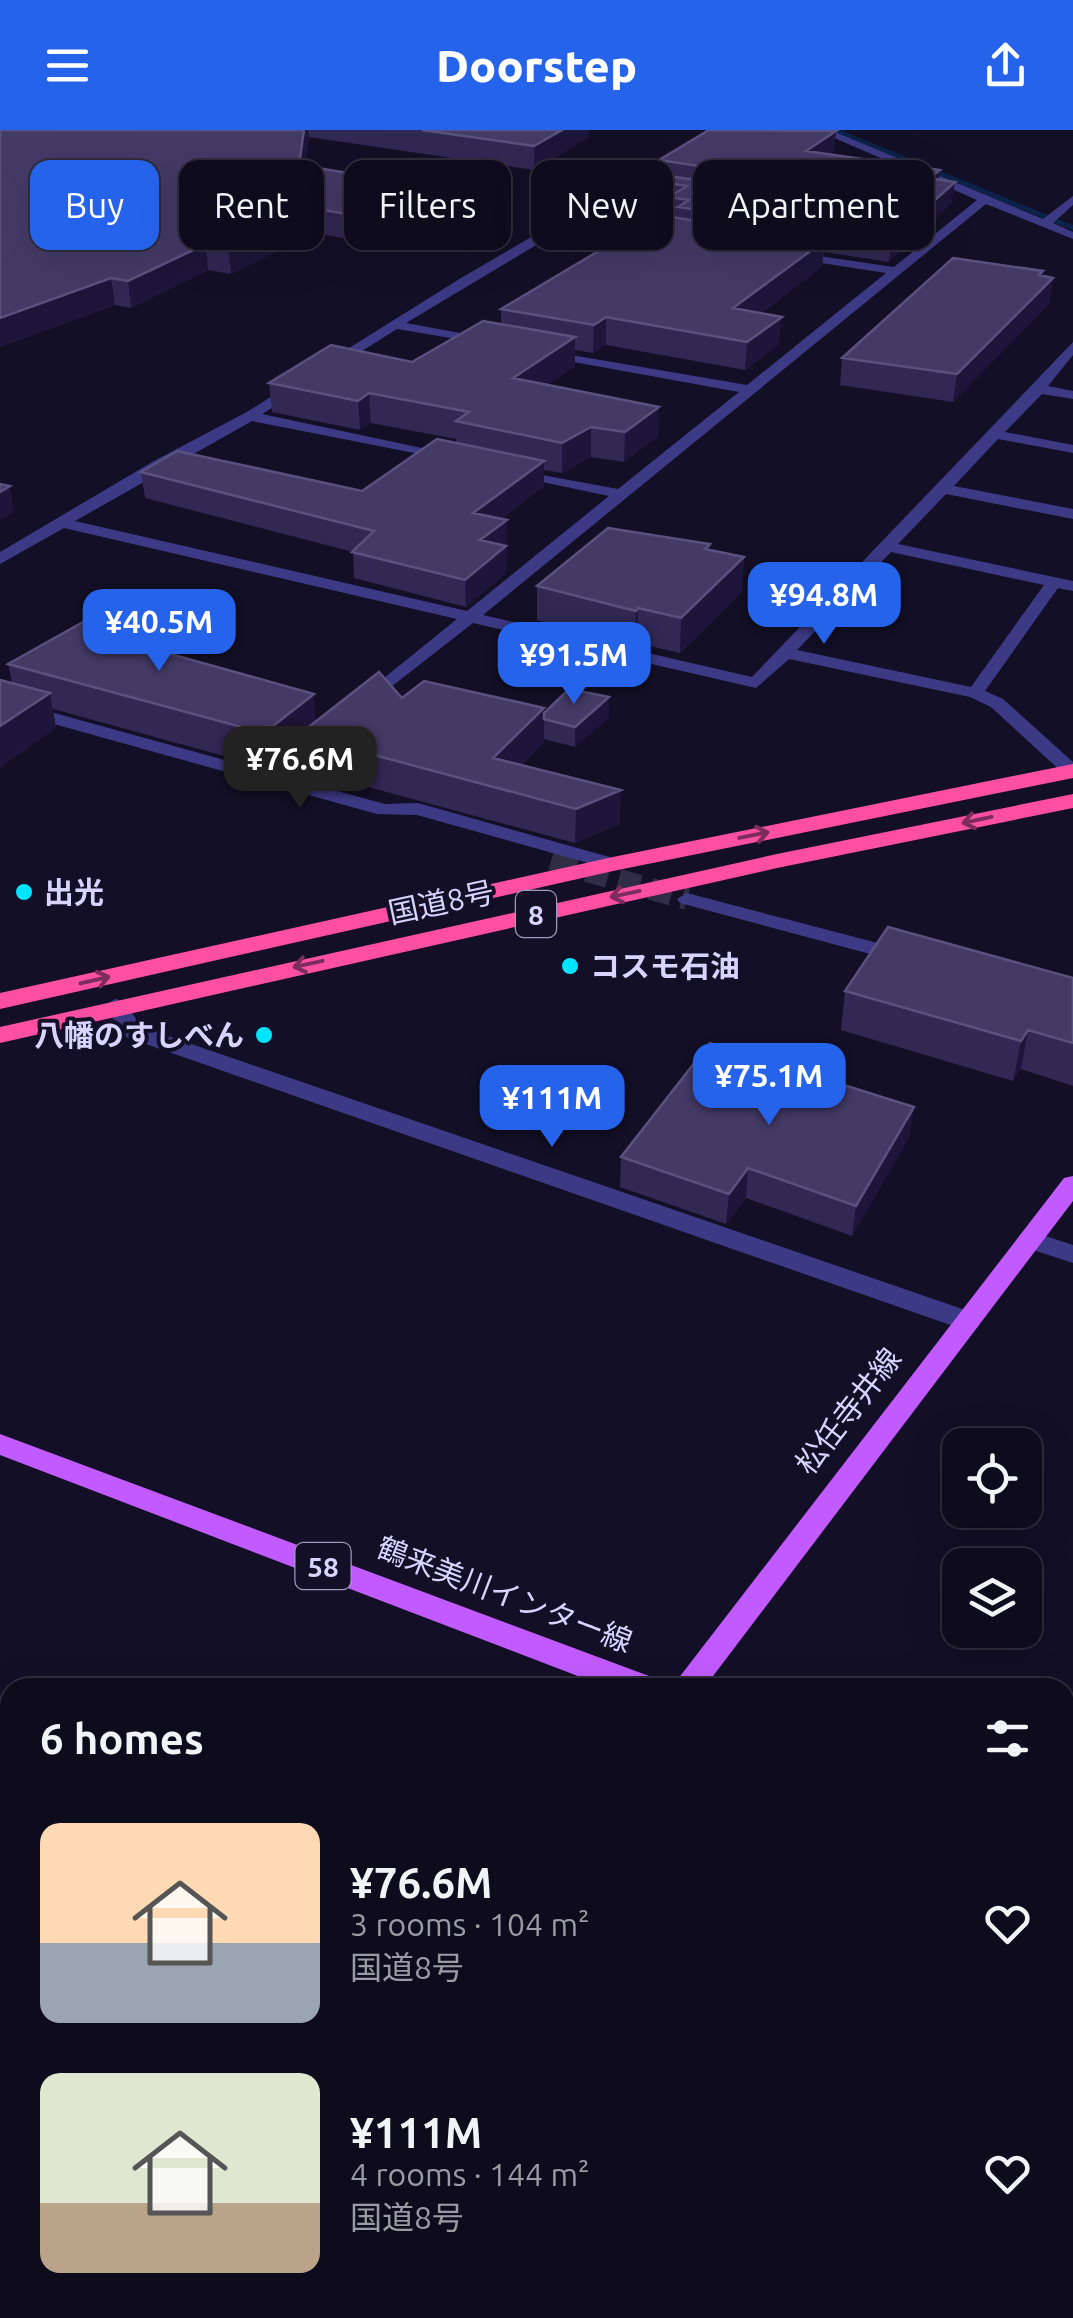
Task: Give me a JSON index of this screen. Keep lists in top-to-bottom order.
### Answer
{
  "streets": {
    "highway": ["国道8号", "8"],
    "main road": ["松任寺井線", "58", "鶴来美川インター線"]
  },
  "places": ["出光", "コスモ石油", "八幡のすしべん"],
  "page": {
    "header": "Doorstep",
    "chip": [
      "Buy",
      "Rent",
      "Filters",
      "New",
      "Apartment"
    ],
    "price": [
      "¥94.8M",
      "¥40.5M",
      "¥91.5M",
      "¥76.6M",
      "¥75.1M",
      "¥111M"
    ],
    "heading": "6 homes",
    "list": [
      {
        "name": "¥76.6M",
        "note": "3 rooms · 104 m² · 国道8号"
      },
      {
        "name": "¥111M",
        "note": "4 rooms · 144 m² · 国道8号"
      }
    ]
  }
}
